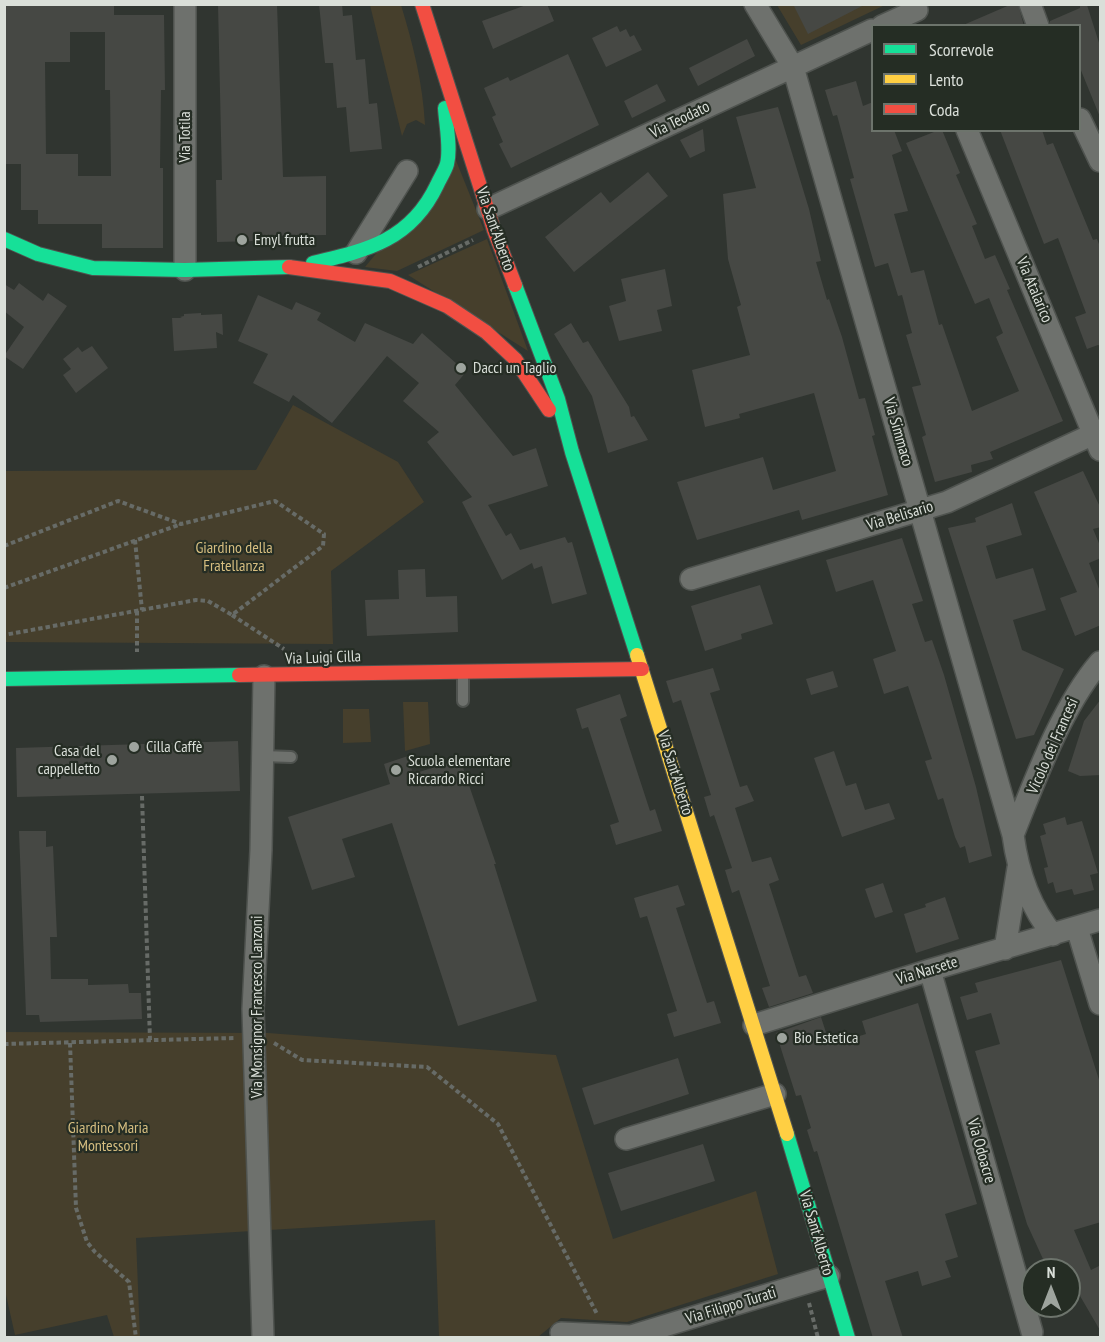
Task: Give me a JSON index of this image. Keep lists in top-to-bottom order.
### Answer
{
  "streets": {
    "street": [
      "Via Teodato",
      "Via Totila",
      "Via Sant'Alberto",
      "Via Atalarico",
      "Via Simmaco",
      "Via Belisario",
      "Via Luigi Cilla",
      "Vicolo dei Francesi",
      "Via Narsete",
      "Via Monsignor Francesco Lanzoni",
      "Via Odoacre",
      "Via Filippo Turati"
    ]
  },
  "crossings": [
    ["Via Teodato", "Via Sant'Alberto"],
    ["Via Teodato", "Via Simmaco"],
    ["Via Totila", "Via Sant'Alberto"],
    ["Via Sant'Alberto", "Via Luigi Cilla"],
    ["Via Sant'Alberto", "Via Narsete"],
    ["Via Sant'Alberto", "Via Filippo Turati"],
    ["Via Atalarico", "Via Belisario"],
    ["Via Simmaco", "Via Belisario"],
    ["Via Simmaco", "Vicolo dei Francesi"],
    ["Via Simmaco", "Via Narsete"],
    ["Via Luigi Cilla", "Via Monsignor Francesco Lanzoni"],
    ["Via Narsete", "Via Odoacre"]
  ],
  "parks": ["Giardino della Fratellanza", "Giardino Maria Montessori"],
  "places": [
    "Emyl frutta",
    "Dacci un Taglio",
    "Cilla Caffè",
    "Casa del cappelletto",
    "Scuola elementare Riccardo Ricci",
    "Bio Estetica"
  ],
  "legend": ["Scorrevole", "Lento", "Coda"],
  "north": "top"
}
